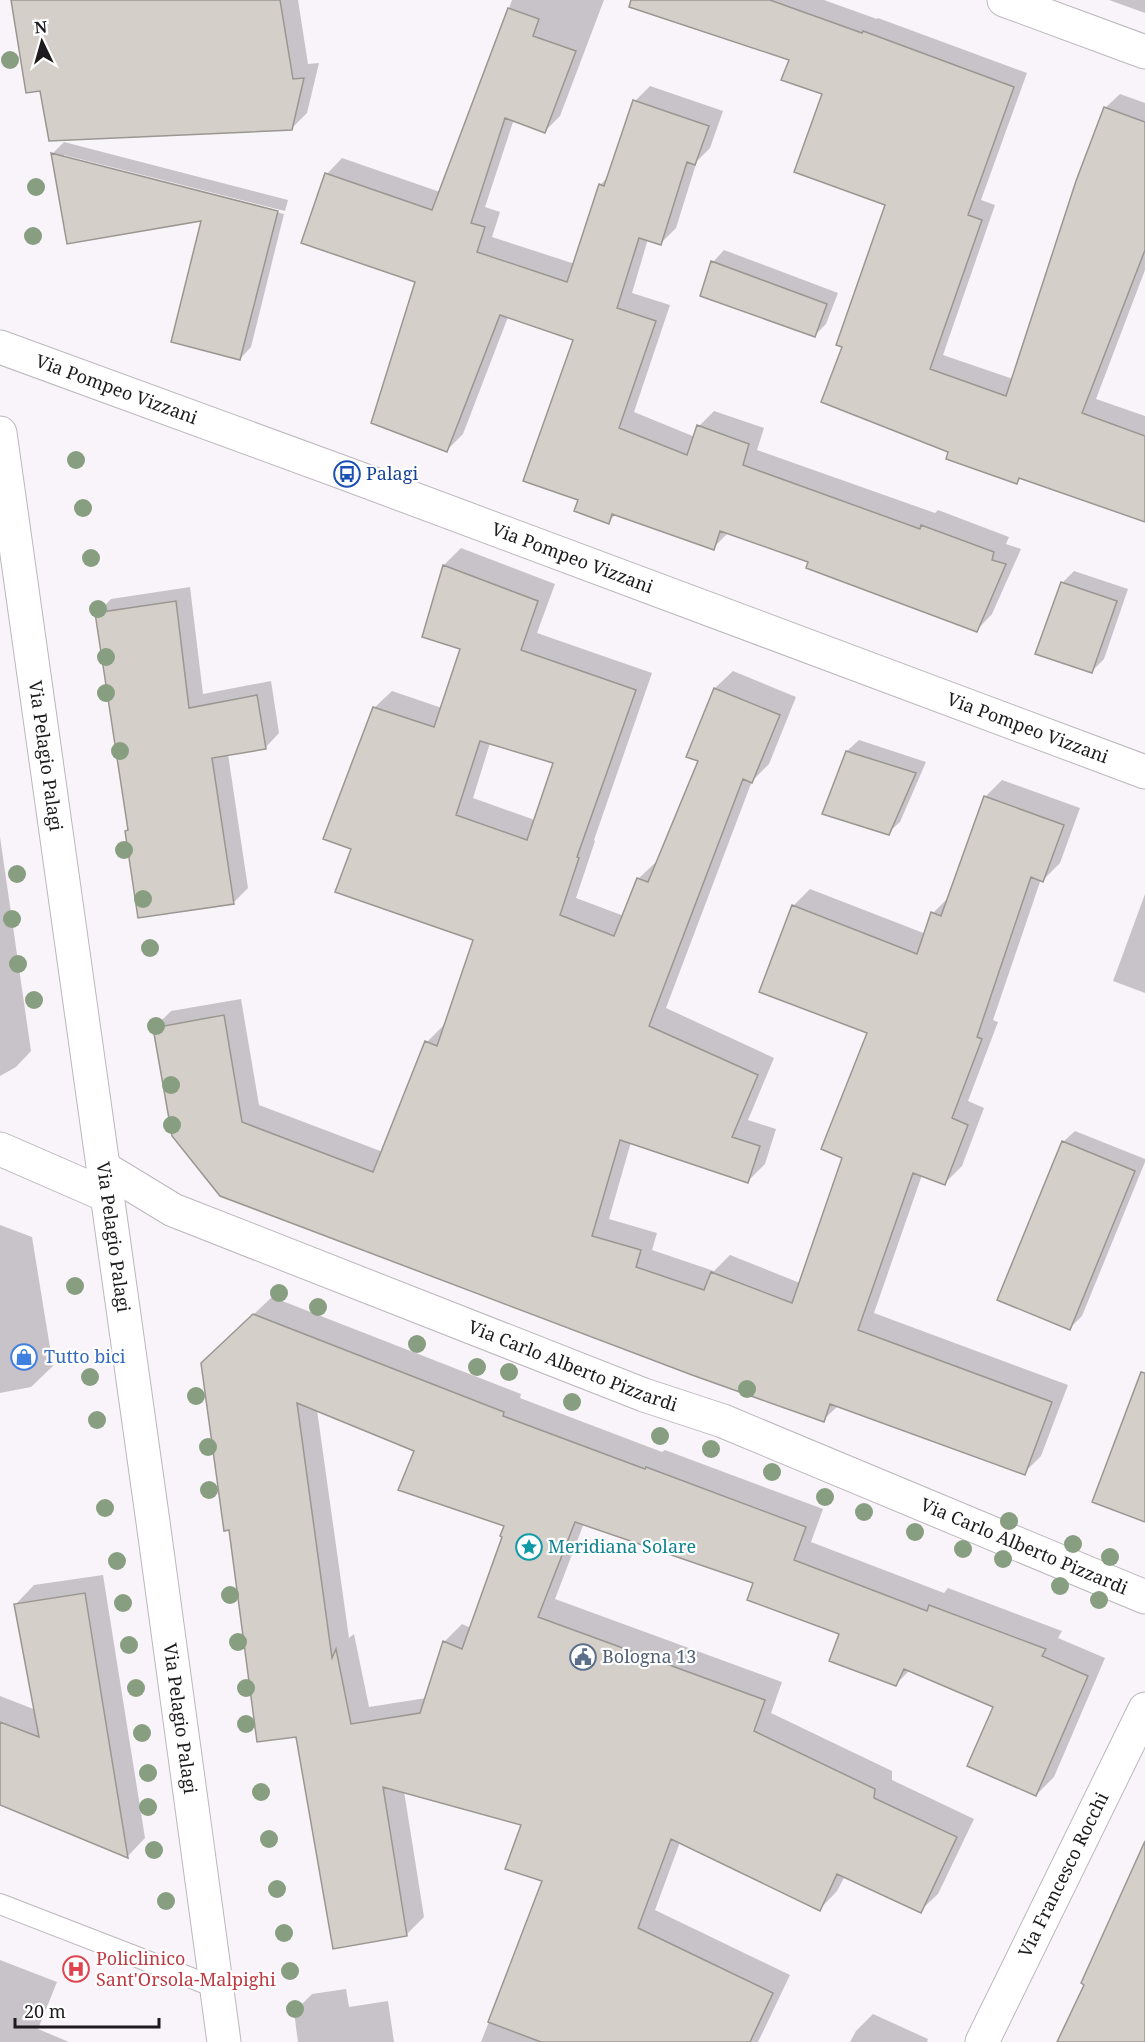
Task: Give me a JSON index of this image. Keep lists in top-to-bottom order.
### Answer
{
  "streets": {
    "street": [
      "Via Pompeo Vizzani",
      "Via Pelagio Palagi",
      "Via Carlo Alberto Pizzardi",
      "Via Francesco Rocchi"
    ]
  },
  "crossings": [
    ["Via Pelagio Palagi", "Via Carlo Alberto Pizzardi"]
  ],
  "places": {
    "bus stop": ["Palagi"],
    "shop": ["Tutto bici"],
    "place": ["Meridiana Solare"],
    "public building": ["Bologna 13"],
    "hospital": ["Policlinico Sant'Orsola-Malpighi"]
  },
  "scale_bar": "20 m",
  "north": "top"
}
